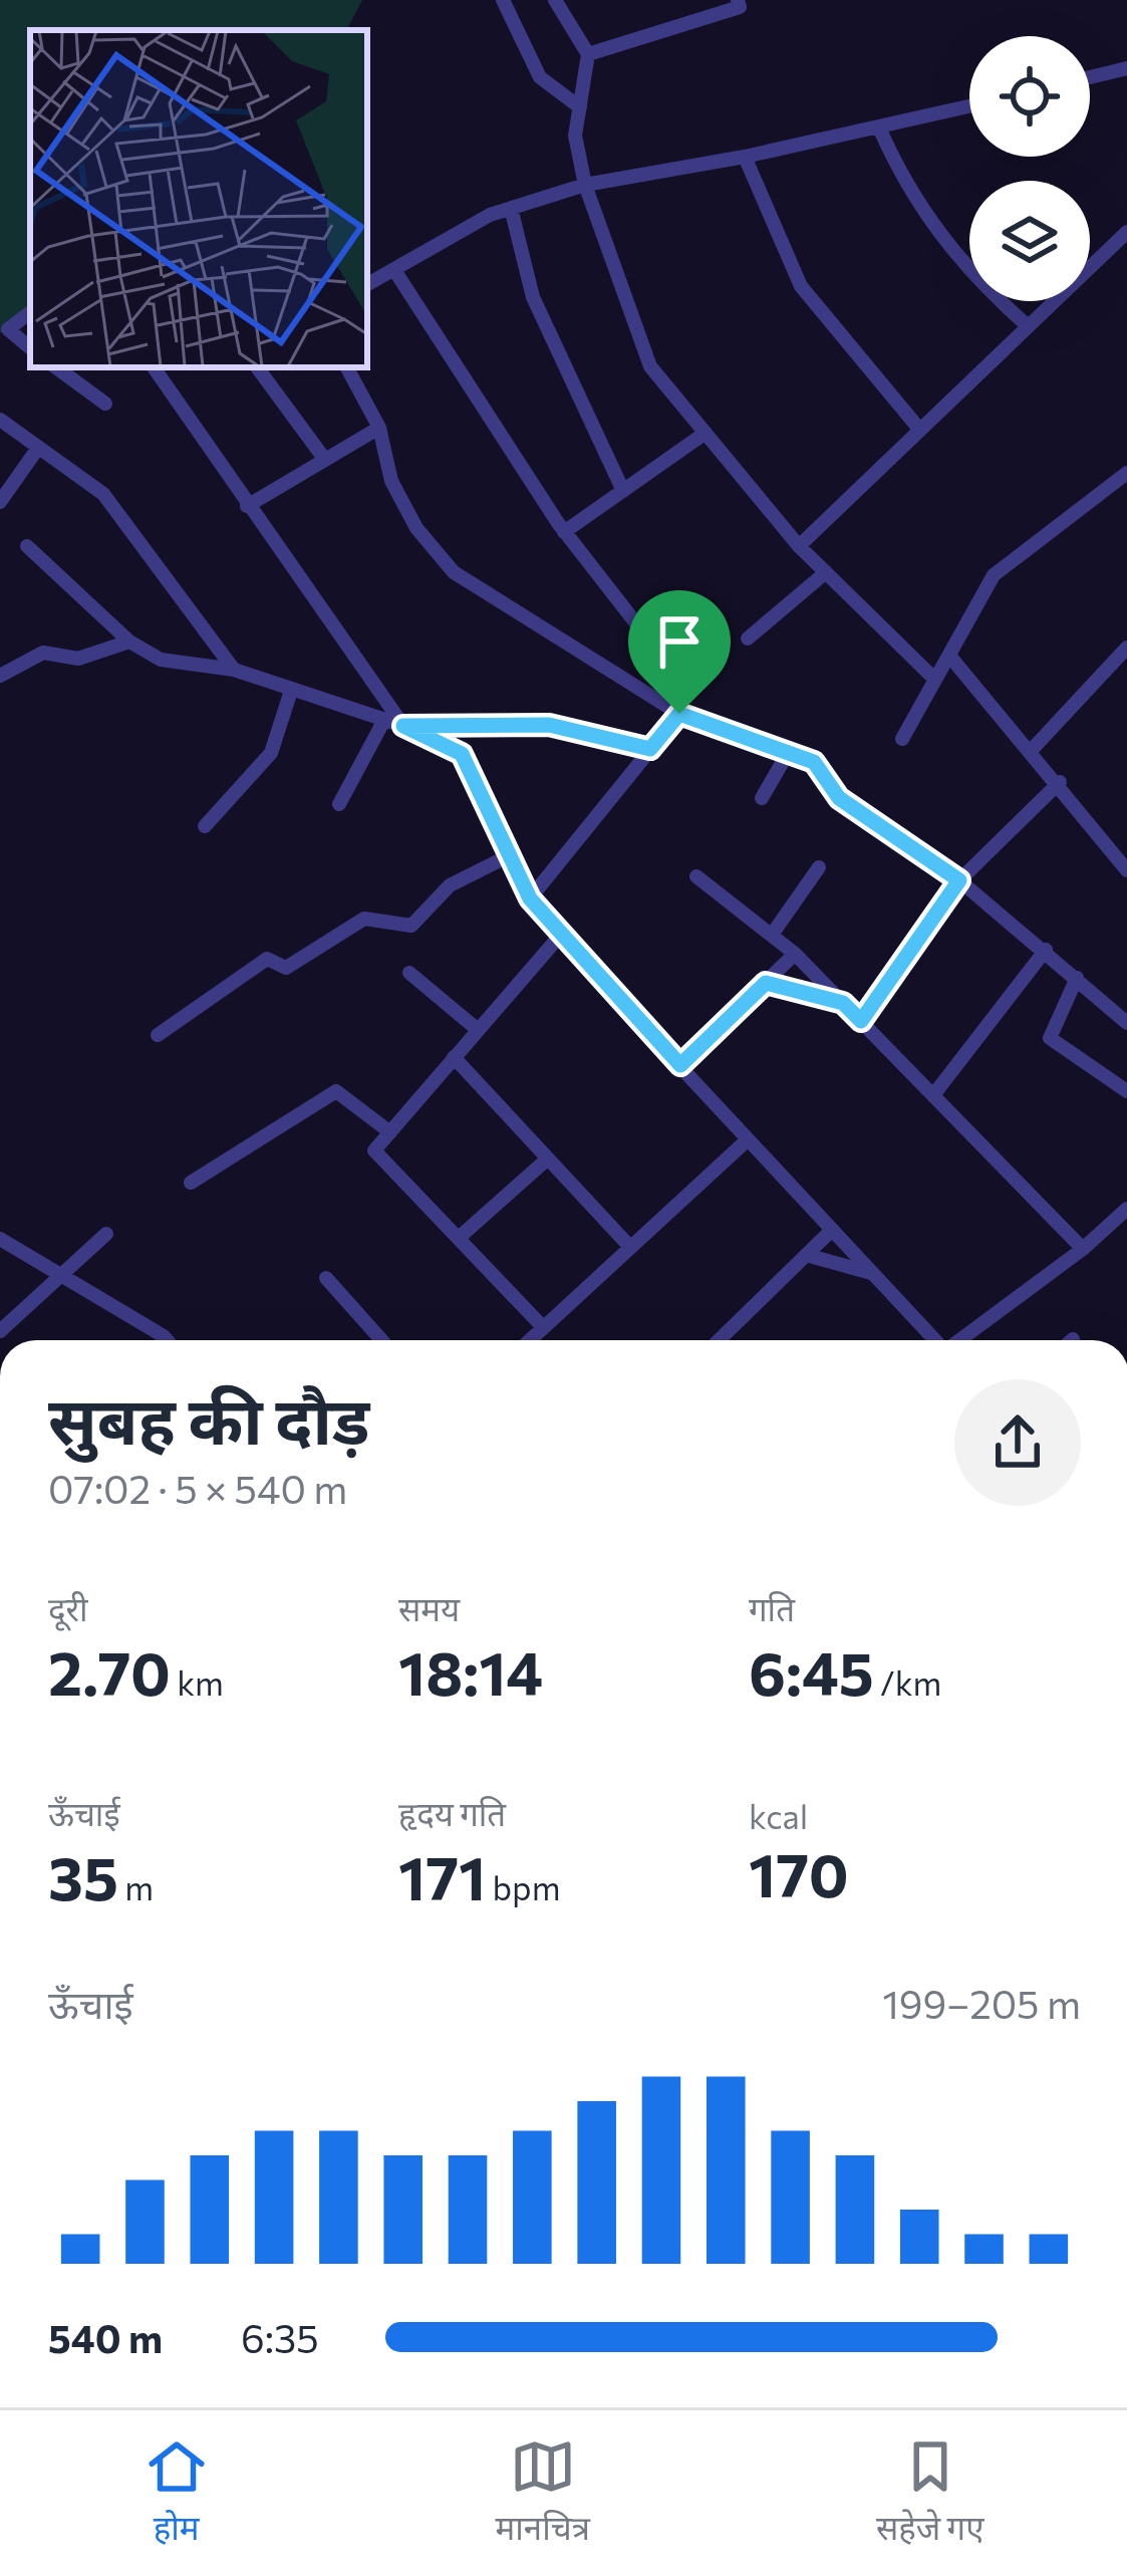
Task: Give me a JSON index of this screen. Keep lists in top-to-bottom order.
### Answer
{
  "page": {
    "heading": ["सुबह की दौड़", "07:02 · 5 × 540 m"],
    "stats": [
      ["दूरी", "2.70 km"],
      ["समय", "18:14"],
      ["गति", "6:45 /km"],
      ["ऊँचाई", "35 m"],
      ["हृदय गति", "171 bpm"],
      ["kcal", "170"]
    ],
    "chart": ["ऊँचाई", "199–205 m"],
    "list": [
      {
        "name": "540 m",
        "note": "6:35"
      }
    ],
    "tabs": ["होम", "मानचित्र", "सहेजे गए"]
  }
}
